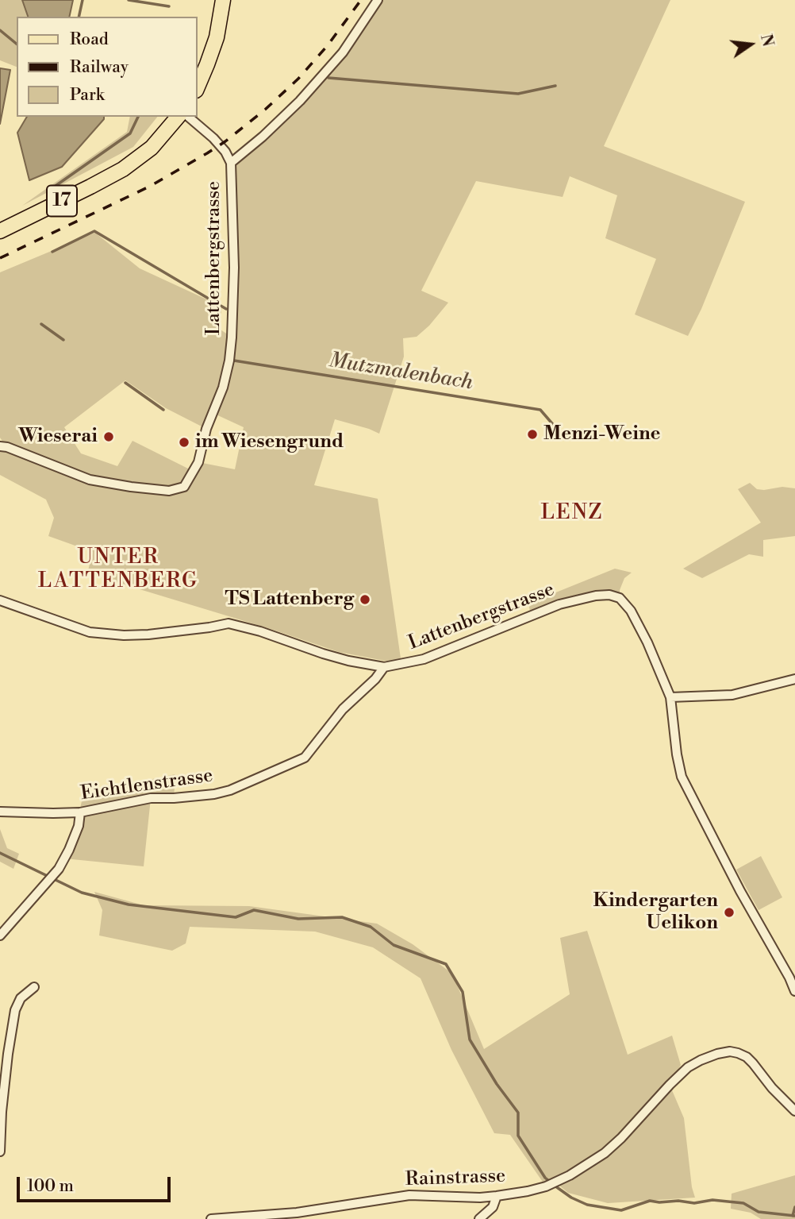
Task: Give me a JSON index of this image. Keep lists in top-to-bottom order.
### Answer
{
  "streets": {
    "main road": ["17"],
    "street": ["Lattenbergstrasse", "Eichtlenstrasse", "Rainstrasse"]
  },
  "crossings": [
    ["Lattenbergstrasse", "Eichtlenstrasse"]
  ],
  "districts": ["LENZ", "UNTER LATTENBERG"],
  "water": ["Mutzmalenbach"],
  "places": [
    "Menzi-Weine",
    "Wieserai",
    "im Wiesengrund",
    "TS Lattenberg",
    "Kindergarten Uelikon"
  ],
  "legend": ["Road", "Railway", "Park"],
  "scale_bar": "100 m",
  "north": "right"
}
